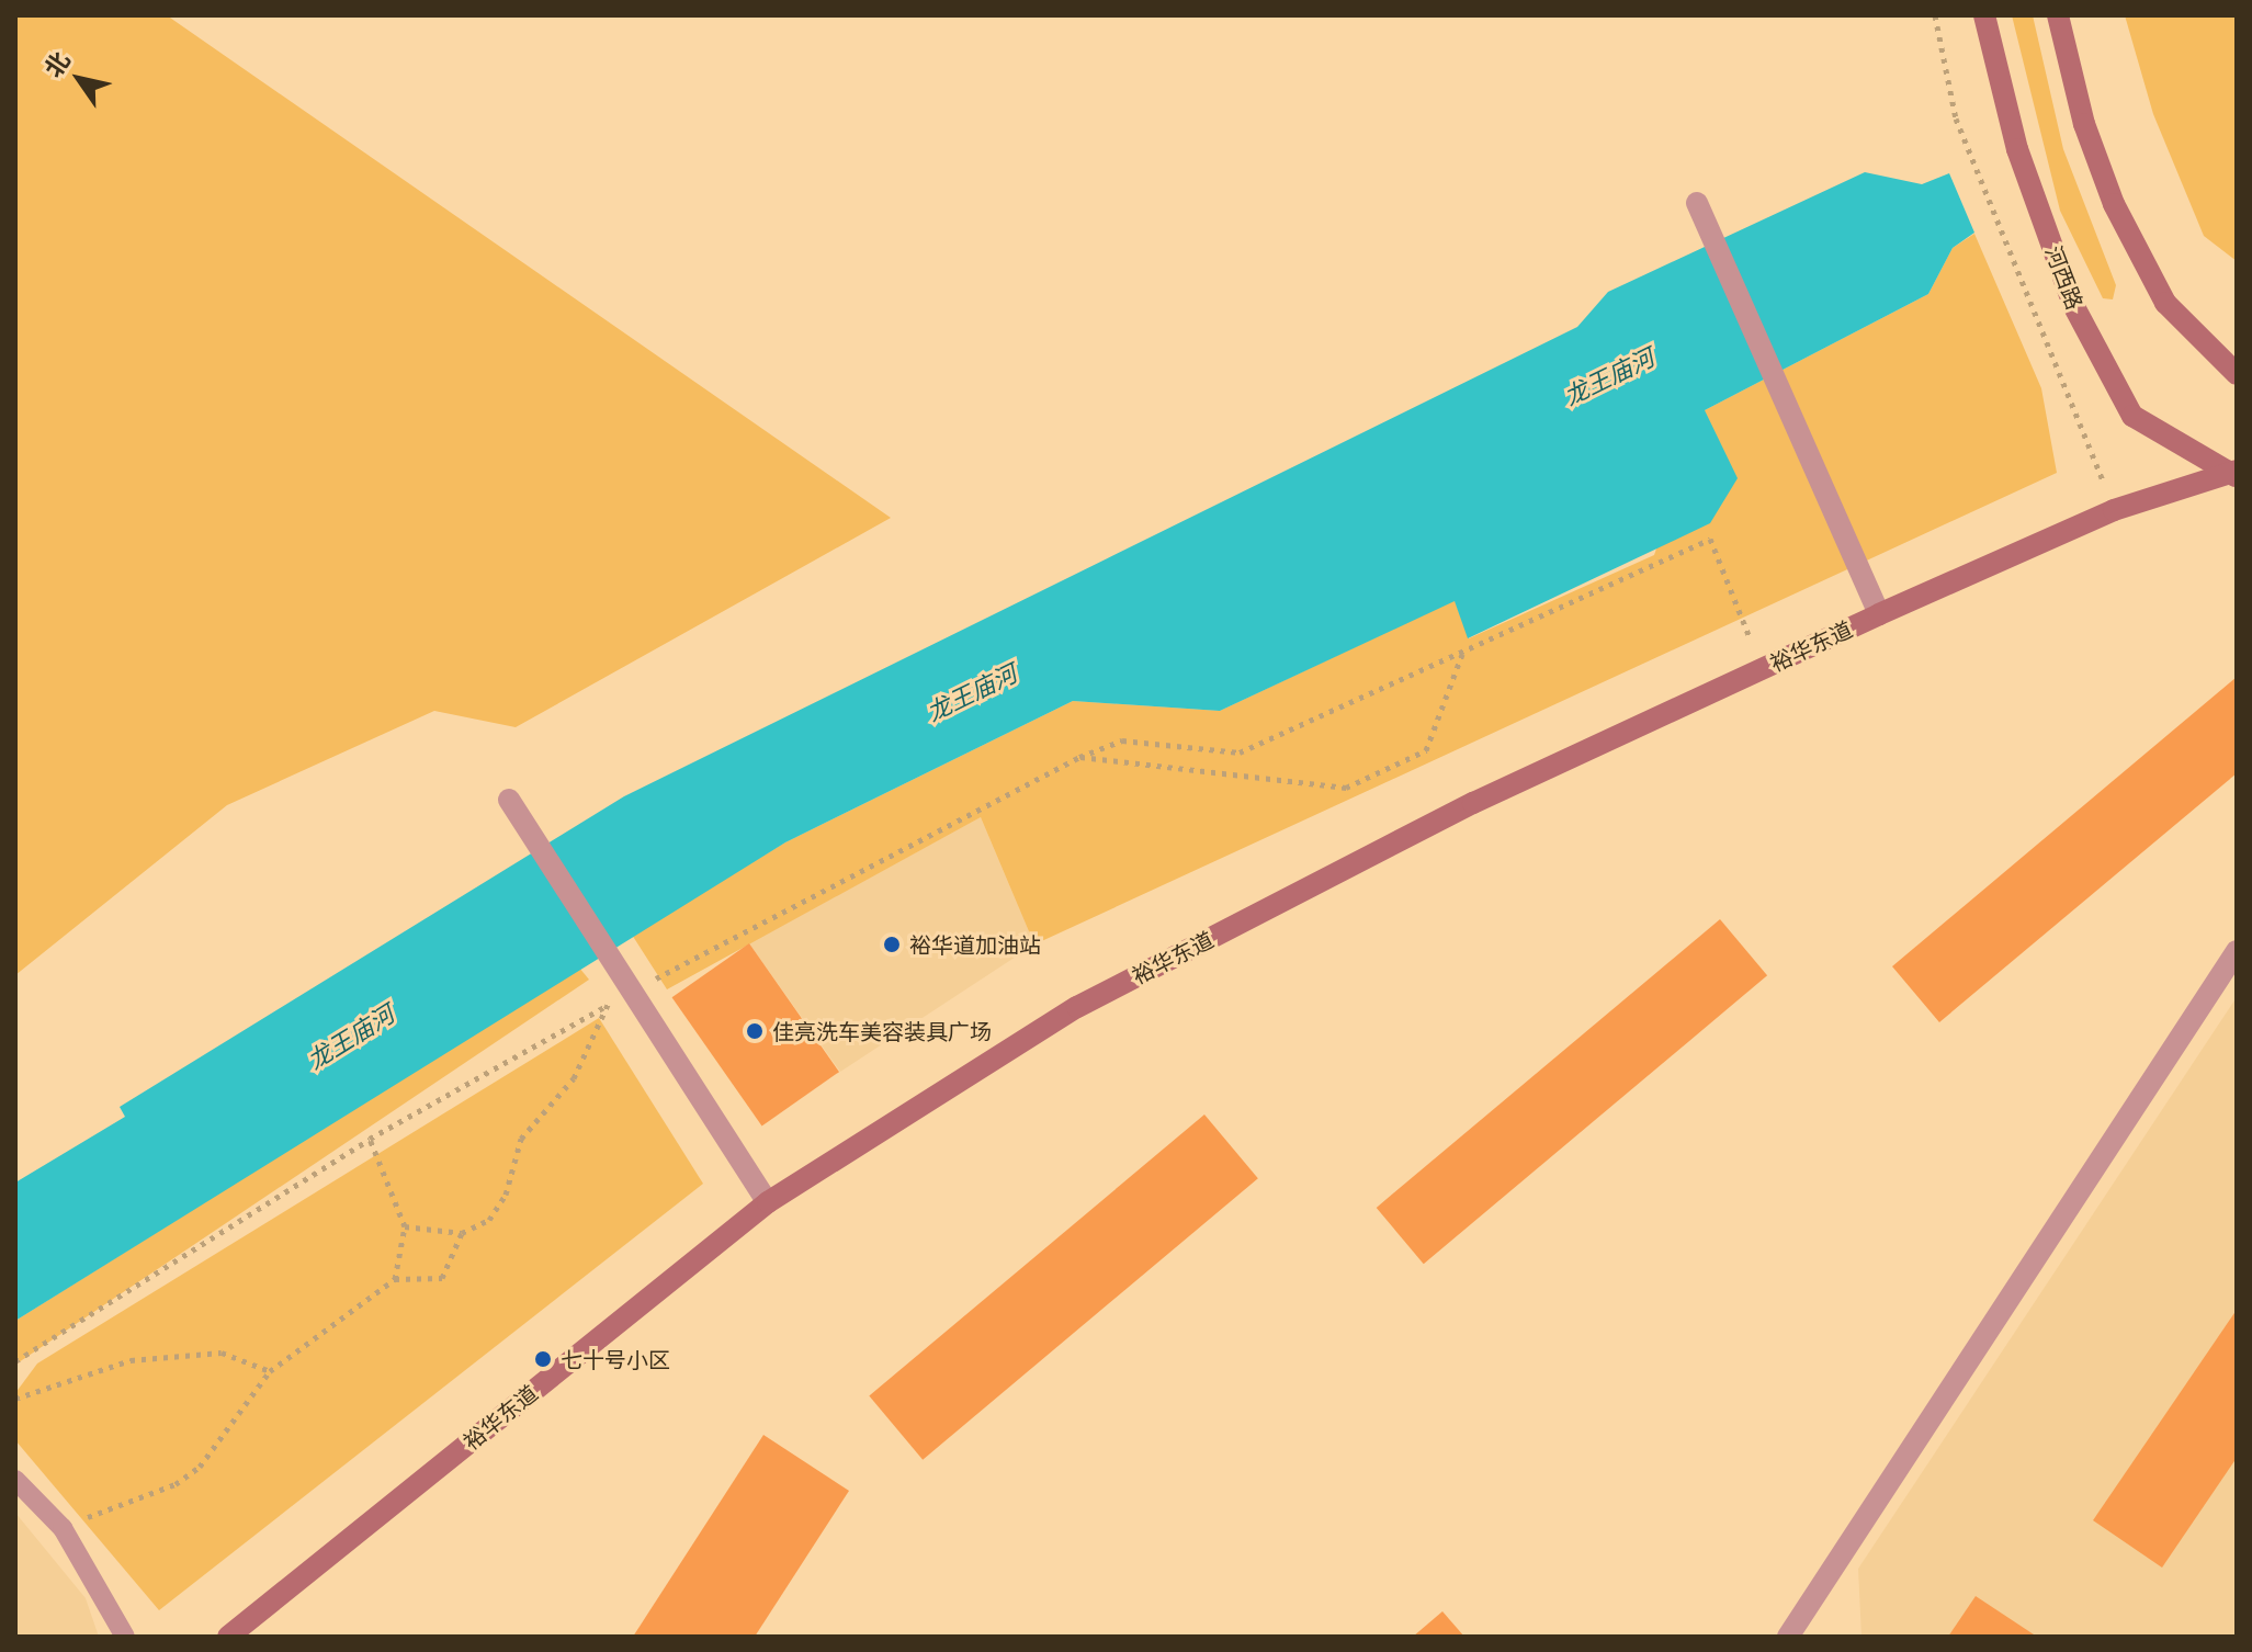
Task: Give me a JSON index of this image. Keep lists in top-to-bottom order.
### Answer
{
  "streets": {
    "street": ["河西路", "裕华东道"]
  },
  "crossings": [
    ["河西路", "裕华东道"]
  ],
  "water": ["龙王庙河"],
  "places": ["裕华道加油站", "佳亮洗车美容装具广场", "七十号小区"],
  "north": "top left"
}
